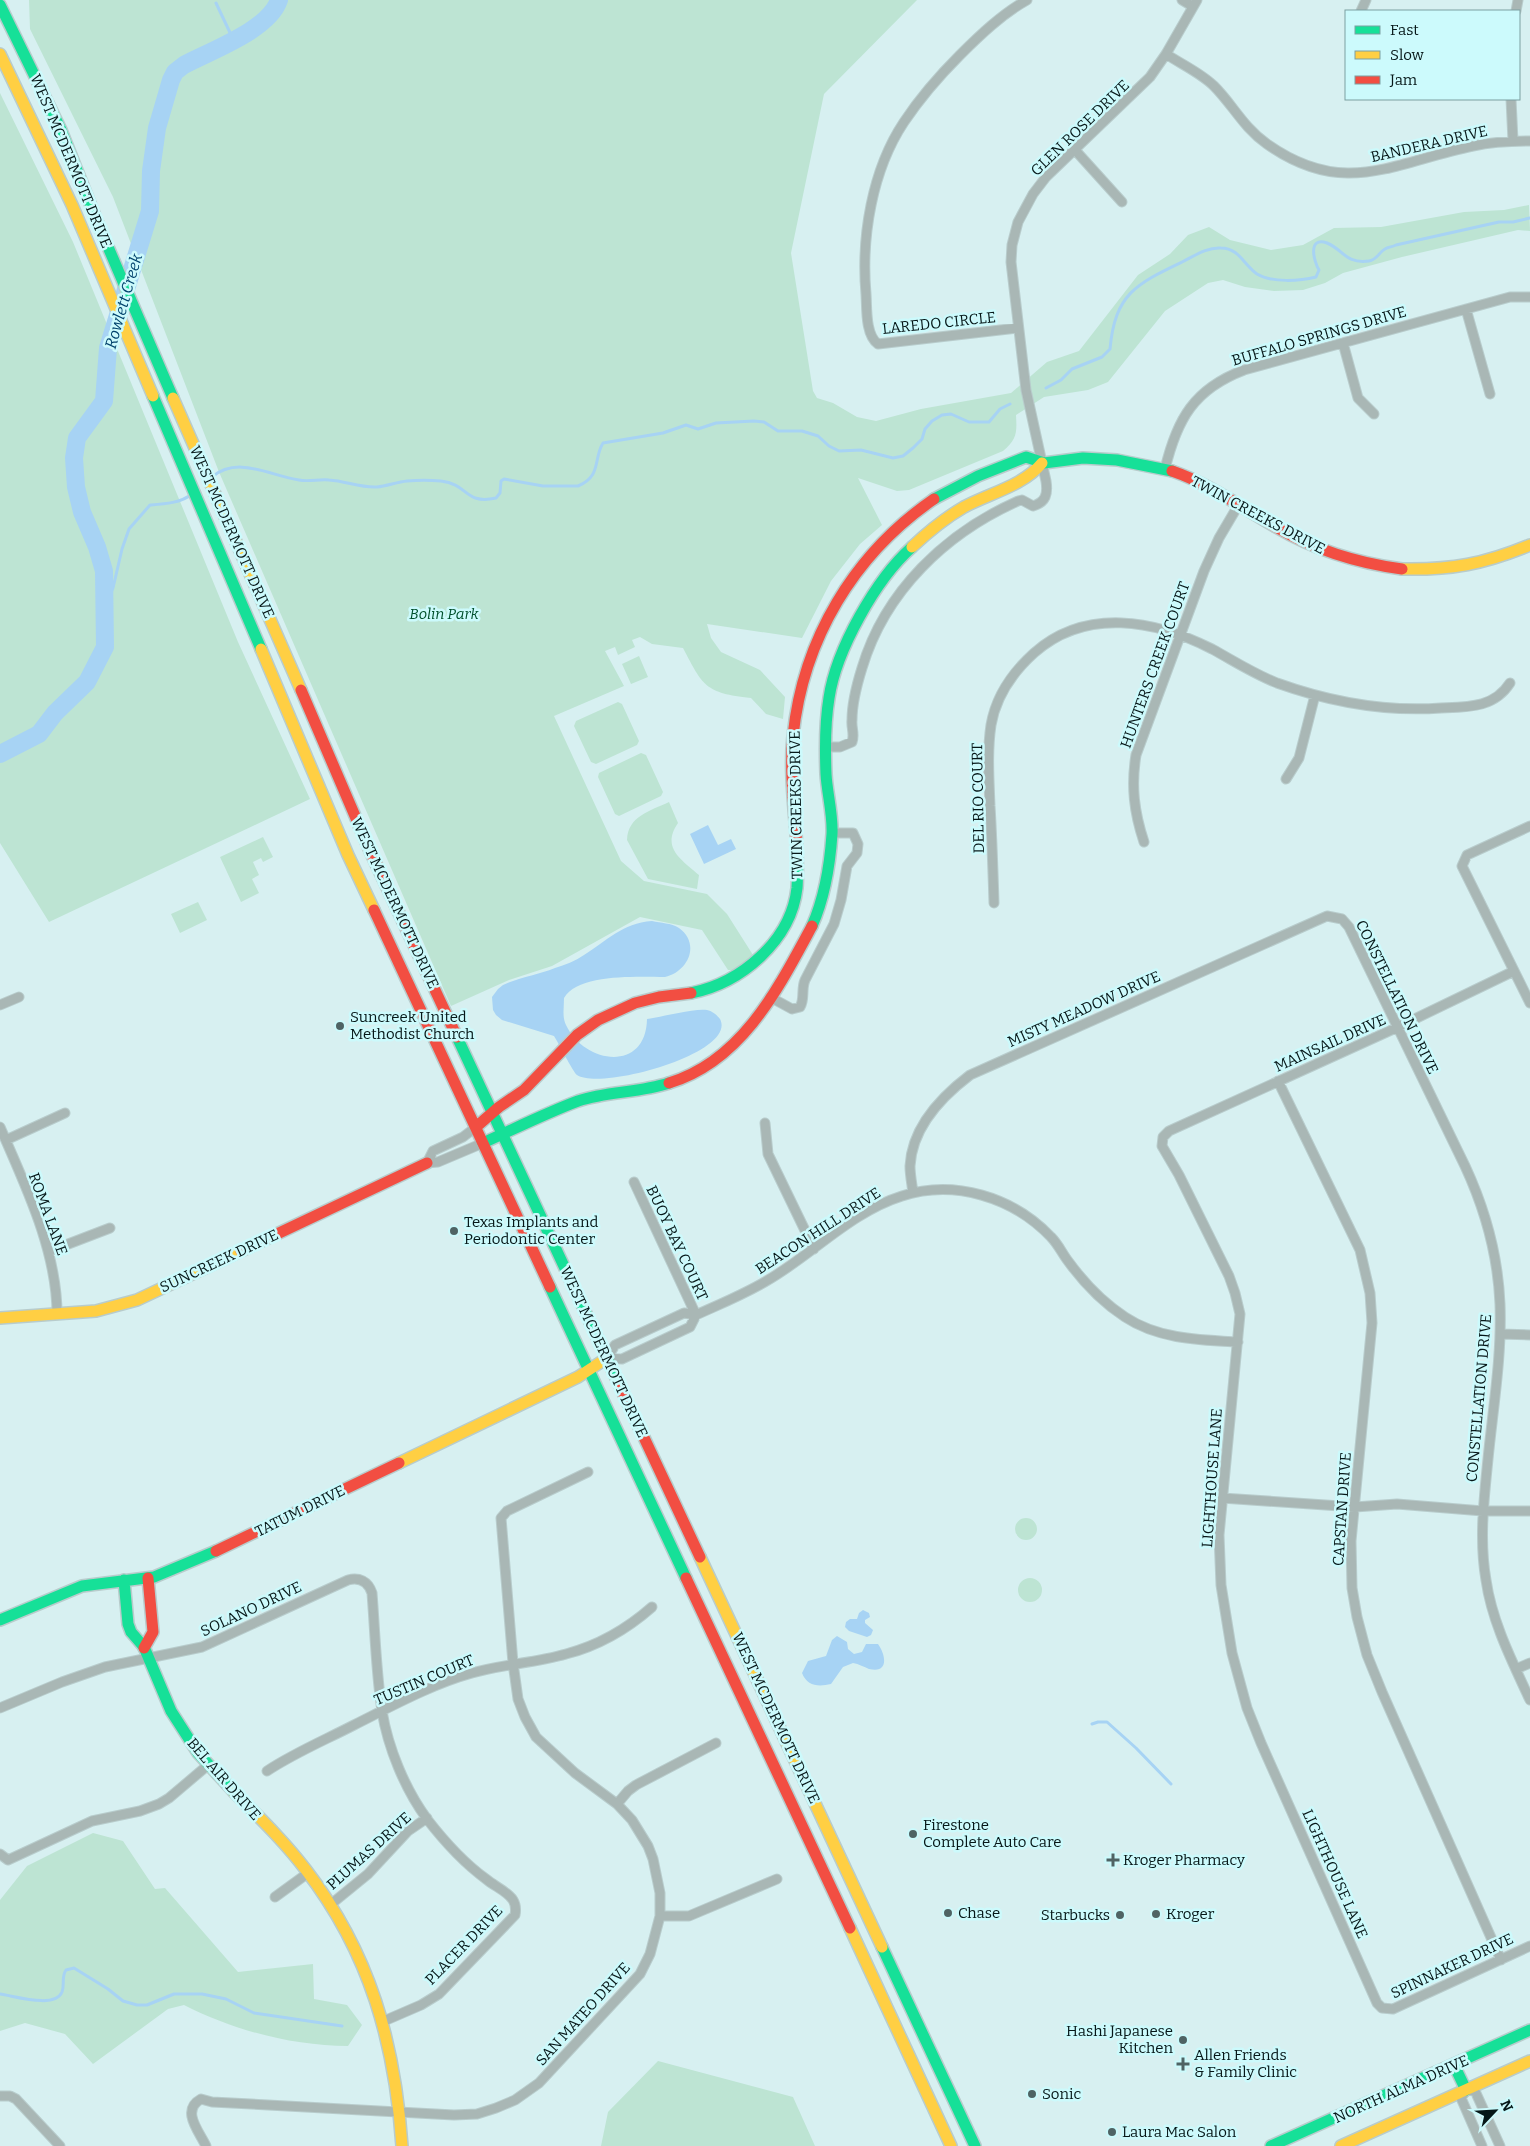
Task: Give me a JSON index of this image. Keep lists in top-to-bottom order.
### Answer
{
  "streets": {
    "main road": [
      "WEST MCDERMOTT DRIVE",
      "TWIN CREEKS DRIVE",
      "SUNCREEK DRIVE",
      "TATUM DRIVE",
      "BEL AIR DRIVE",
      "NORTH ALMA DRIVE"
    ],
    "street": [
      "GLEN ROSE DRIVE",
      "BANDERA DRIVE",
      "LAREDO CIRCLE",
      "BUFFALO SPRINGS DRIVE",
      "HUNTERS CREEK COURT",
      "DEL RIO COURT",
      "CONSTELLATION DRIVE",
      "MISTY MEADOW DRIVE",
      "MAINSAIL DRIVE",
      "ROMA LANE",
      "BEACON HILL DRIVE",
      "BUOY BAY COURT",
      "LIGHTHOUSE LANE",
      "CAPSTAN DRIVE",
      "SOLANO DRIVE",
      "TUSTIN COURT",
      "PLUMAS DRIVE",
      "PLACER DRIVE",
      "SPINNAKER DRIVE",
      "SAN MATEO DRIVE"
    ]
  },
  "crossings": [
    ["GLEN ROSE DRIVE", "BANDERA DRIVE"],
    ["GLEN ROSE DRIVE", "LAREDO CIRCLE"],
    ["GLEN ROSE DRIVE", "TWIN CREEKS DRIVE"],
    ["WEST MCDERMOTT DRIVE", "TWIN CREEKS DRIVE"],
    ["WEST MCDERMOTT DRIVE", "BEACON HILL DRIVE"],
    ["WEST MCDERMOTT DRIVE", "SUNCREEK DRIVE"],
    ["WEST MCDERMOTT DRIVE", "TATUM DRIVE"],
    ["BUFFALO SPRINGS DRIVE", "TWIN CREEKS DRIVE"],
    ["TWIN CREEKS DRIVE", "HUNTERS CREEK COURT"],
    ["TWIN CREEKS DRIVE", "SUNCREEK DRIVE"],
    ["HUNTERS CREEK COURT", "DEL RIO COURT"],
    ["CONSTELLATION DRIVE", "MISTY MEADOW DRIVE"],
    ["CONSTELLATION DRIVE", "MAINSAIL DRIVE"],
    ["MISTY MEADOW DRIVE", "BEACON HILL DRIVE"],
    ["MAINSAIL DRIVE", "LIGHTHOUSE LANE"],
    ["MAINSAIL DRIVE", "CAPSTAN DRIVE"],
    ["ROMA LANE", "SUNCREEK DRIVE"],
    ["BEACON HILL DRIVE", "BUOY BAY COURT"],
    ["BEACON HILL DRIVE", "LIGHTHOUSE LANE"],
    ["BEACON HILL DRIVE", "TATUM DRIVE"],
    ["LIGHTHOUSE LANE", "SPINNAKER DRIVE"],
    ["CAPSTAN DRIVE", "SPINNAKER DRIVE"],
    ["TATUM DRIVE", "BEL AIR DRIVE"],
    ["SOLANO DRIVE", "BEL AIR DRIVE"],
    ["SOLANO DRIVE", "PLACER DRIVE"],
    ["TUSTIN COURT", "PLACER DRIVE"],
    ["TUSTIN COURT", "SAN MATEO DRIVE"],
    ["BEL AIR DRIVE", "PLUMAS DRIVE"],
    ["BEL AIR DRIVE", "PLACER DRIVE"],
    ["BEL AIR DRIVE", "SAN MATEO DRIVE"],
    ["PLUMAS DRIVE", "PLACER DRIVE"]
  ],
  "water": ["Rowlett Creek"],
  "parks": ["Bolin Park"],
  "places": {
    "other": [
      "Suncreek United Methodist Church",
      "Texas Implants and Periodontic Center",
      "Firestone Complete Auto Care",
      "Chase",
      "Kroger",
      "Starbucks",
      "Hashi Japanese Kitchen",
      "Sonic",
      "Laura Mac Salon"
    ],
    "health": ["Kroger Pharmacy", "Allen Friends & Family Clinic"]
  },
  "legend": ["Fast", "Slow", "Jam"],
  "north": "top right"
}
